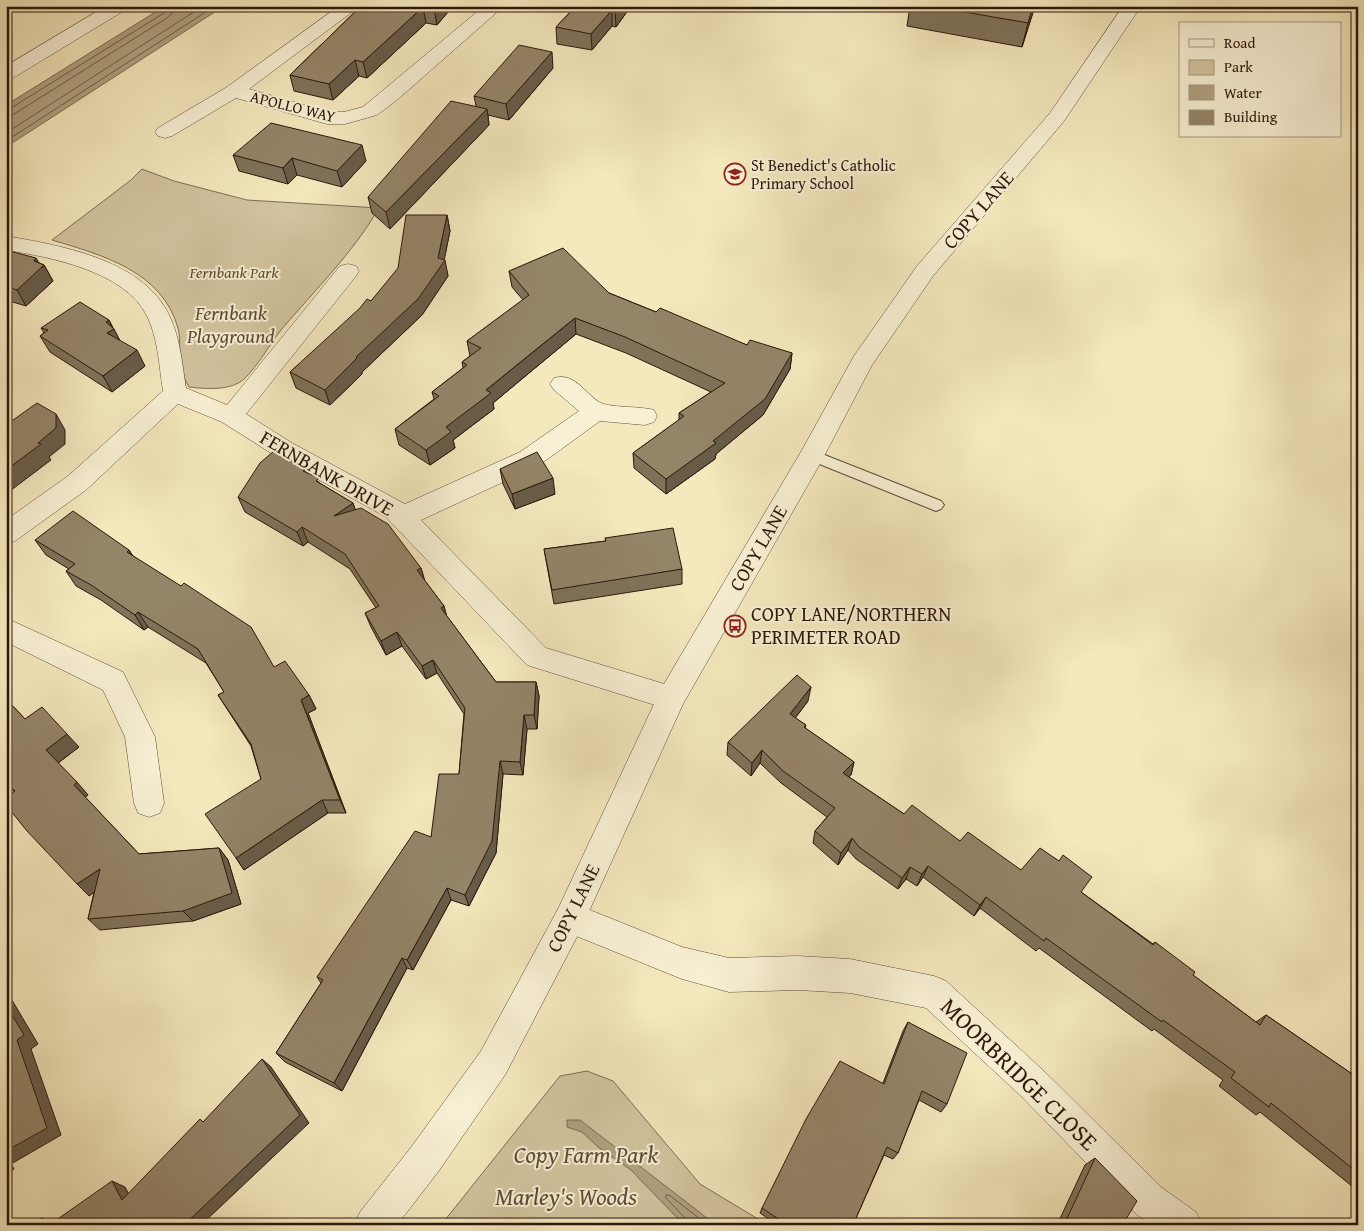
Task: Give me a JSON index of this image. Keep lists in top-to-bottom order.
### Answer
{
  "streets": {
    "street": [
      "APOLLO WAY",
      "COPY LANE",
      "FERNBANK DRIVE",
      "MOORBRIDGE CLOSE"
    ]
  },
  "crossings": [
    ["COPY LANE", "FERNBANK DRIVE"],
    ["COPY LANE", "MOORBRIDGE CLOSE"]
  ],
  "parks": [
    "Fernbank Park",
    "Fernbank Playground",
    "Copy Farm Park",
    "Marley's Woods"
  ],
  "places": {
    "school or university": ["St Benedict's Catholic Primary School"],
    "bus stop": ["COPY LANE/NORTHERN PERIMETER ROAD"]
  },
  "legend": [
    "Road",
    "Park",
    "Water",
    "Building"
  ]
}
